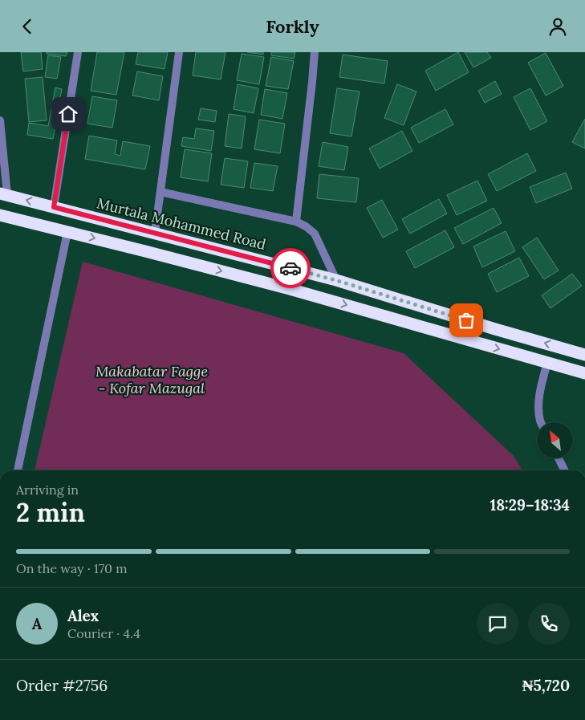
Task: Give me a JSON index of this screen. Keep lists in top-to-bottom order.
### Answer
{
  "streets": {
    "highway": ["Murtala Mohammed Road"]
  },
  "parks": ["Makabatar Fagge - Kofar Mazugal"],
  "north": "top left",
  "page": {
    "header": "Forkly",
    "heading": ["2 min", "Arriving in", "18:29–18:34"],
    "panel": [
      "Alex",
      "Courier · 4.4",
      "Order #2756",
      "₦5,720"
    ],
    "bar": "On the way · 170 m",
    "round": "A"
  }
}
